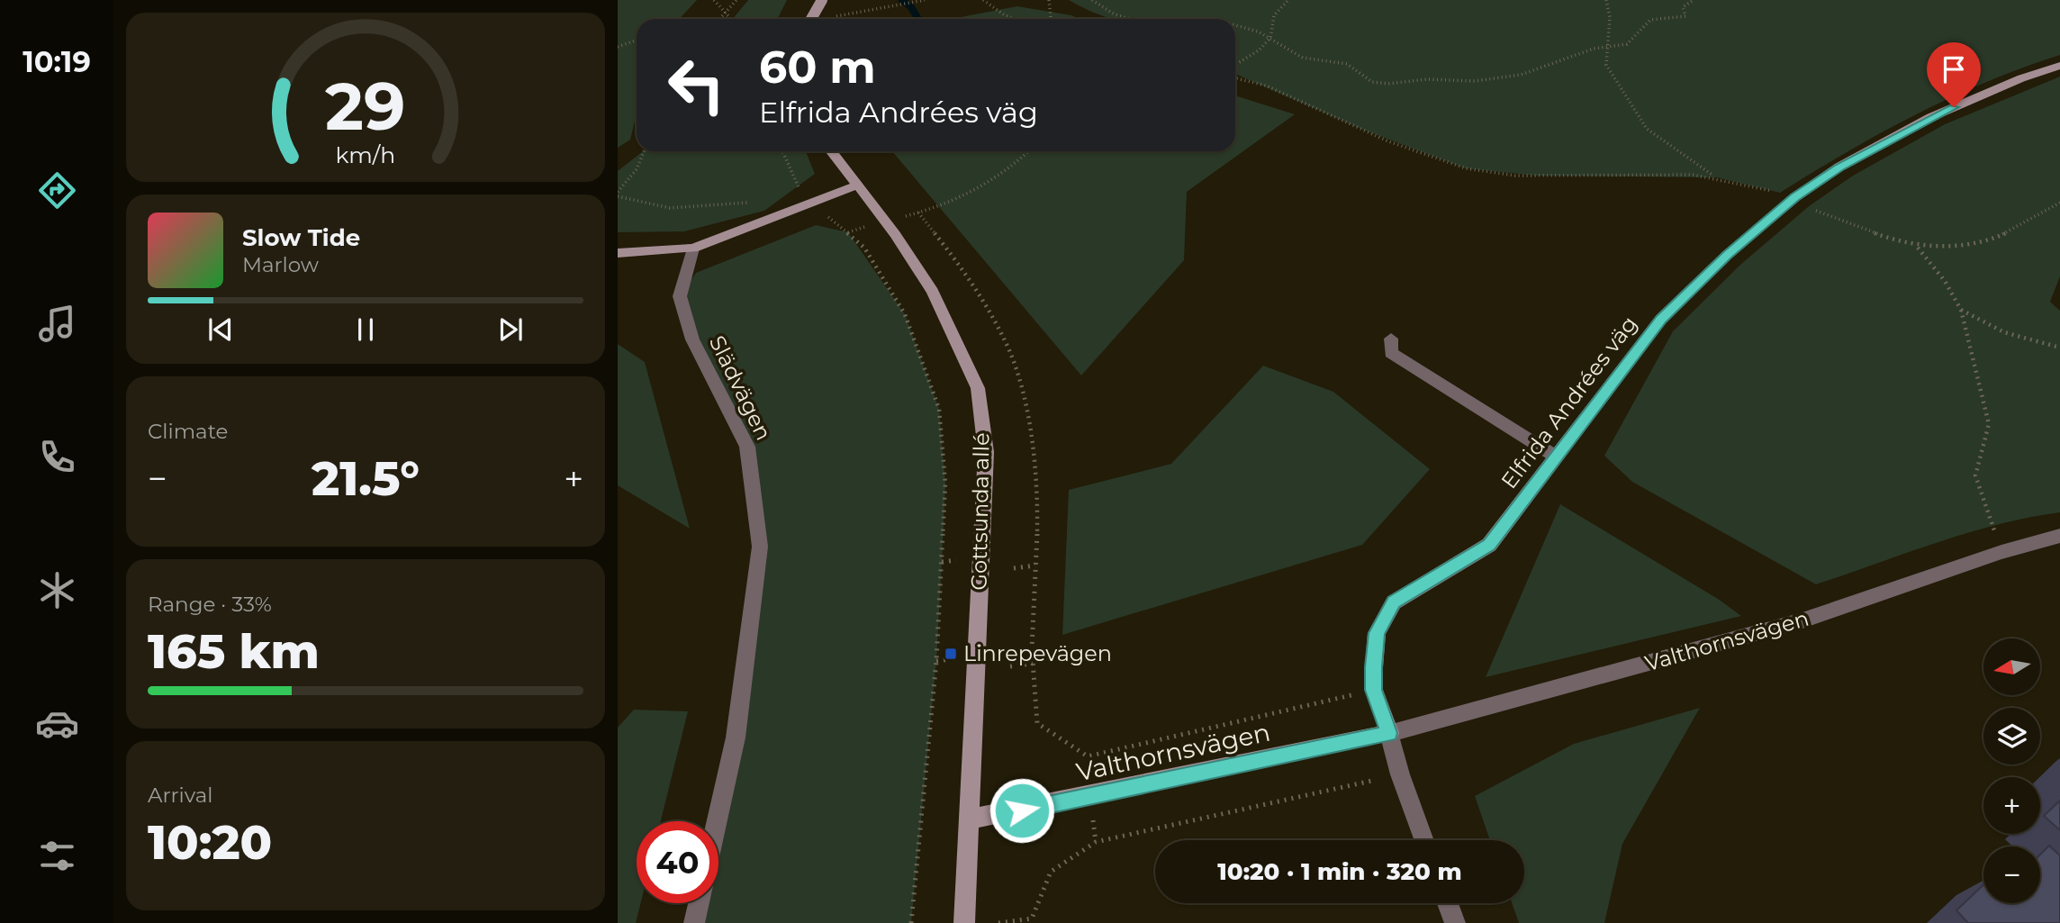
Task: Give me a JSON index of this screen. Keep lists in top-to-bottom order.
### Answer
{
  "streets": {
    "street": [
      "Slädvägen",
      "Elfrida Andrées väg",
      "Gottsunda allé",
      "Valthornsvägen"
    ]
  },
  "crossings": [
    ["Elfrida Andrées väg", "Valthornsvägen"],
    ["Gottsunda allé", "Valthornsvägen"]
  ],
  "places": {
    "transit": ["Linrepevägen"]
  },
  "north": "left",
  "page": {
    "tabs": "10:19",
    "turn": ["60 m", "Elfrida Andrées väg"],
    "song": ["Slow Tide", "Marlow"],
    "tile": [
      "Climate",
      ["Range · 33%", "165 km"],
      ["Arrival", "10:20"]
    ],
    "heat": ["−", "21.5°", "+"],
    "map_buttons": ["+", "−"],
    "limit": "40",
    "trip": "10:20 · 1 min · 320 m",
    "gauge": ["29", "km/h"]
  }
}
